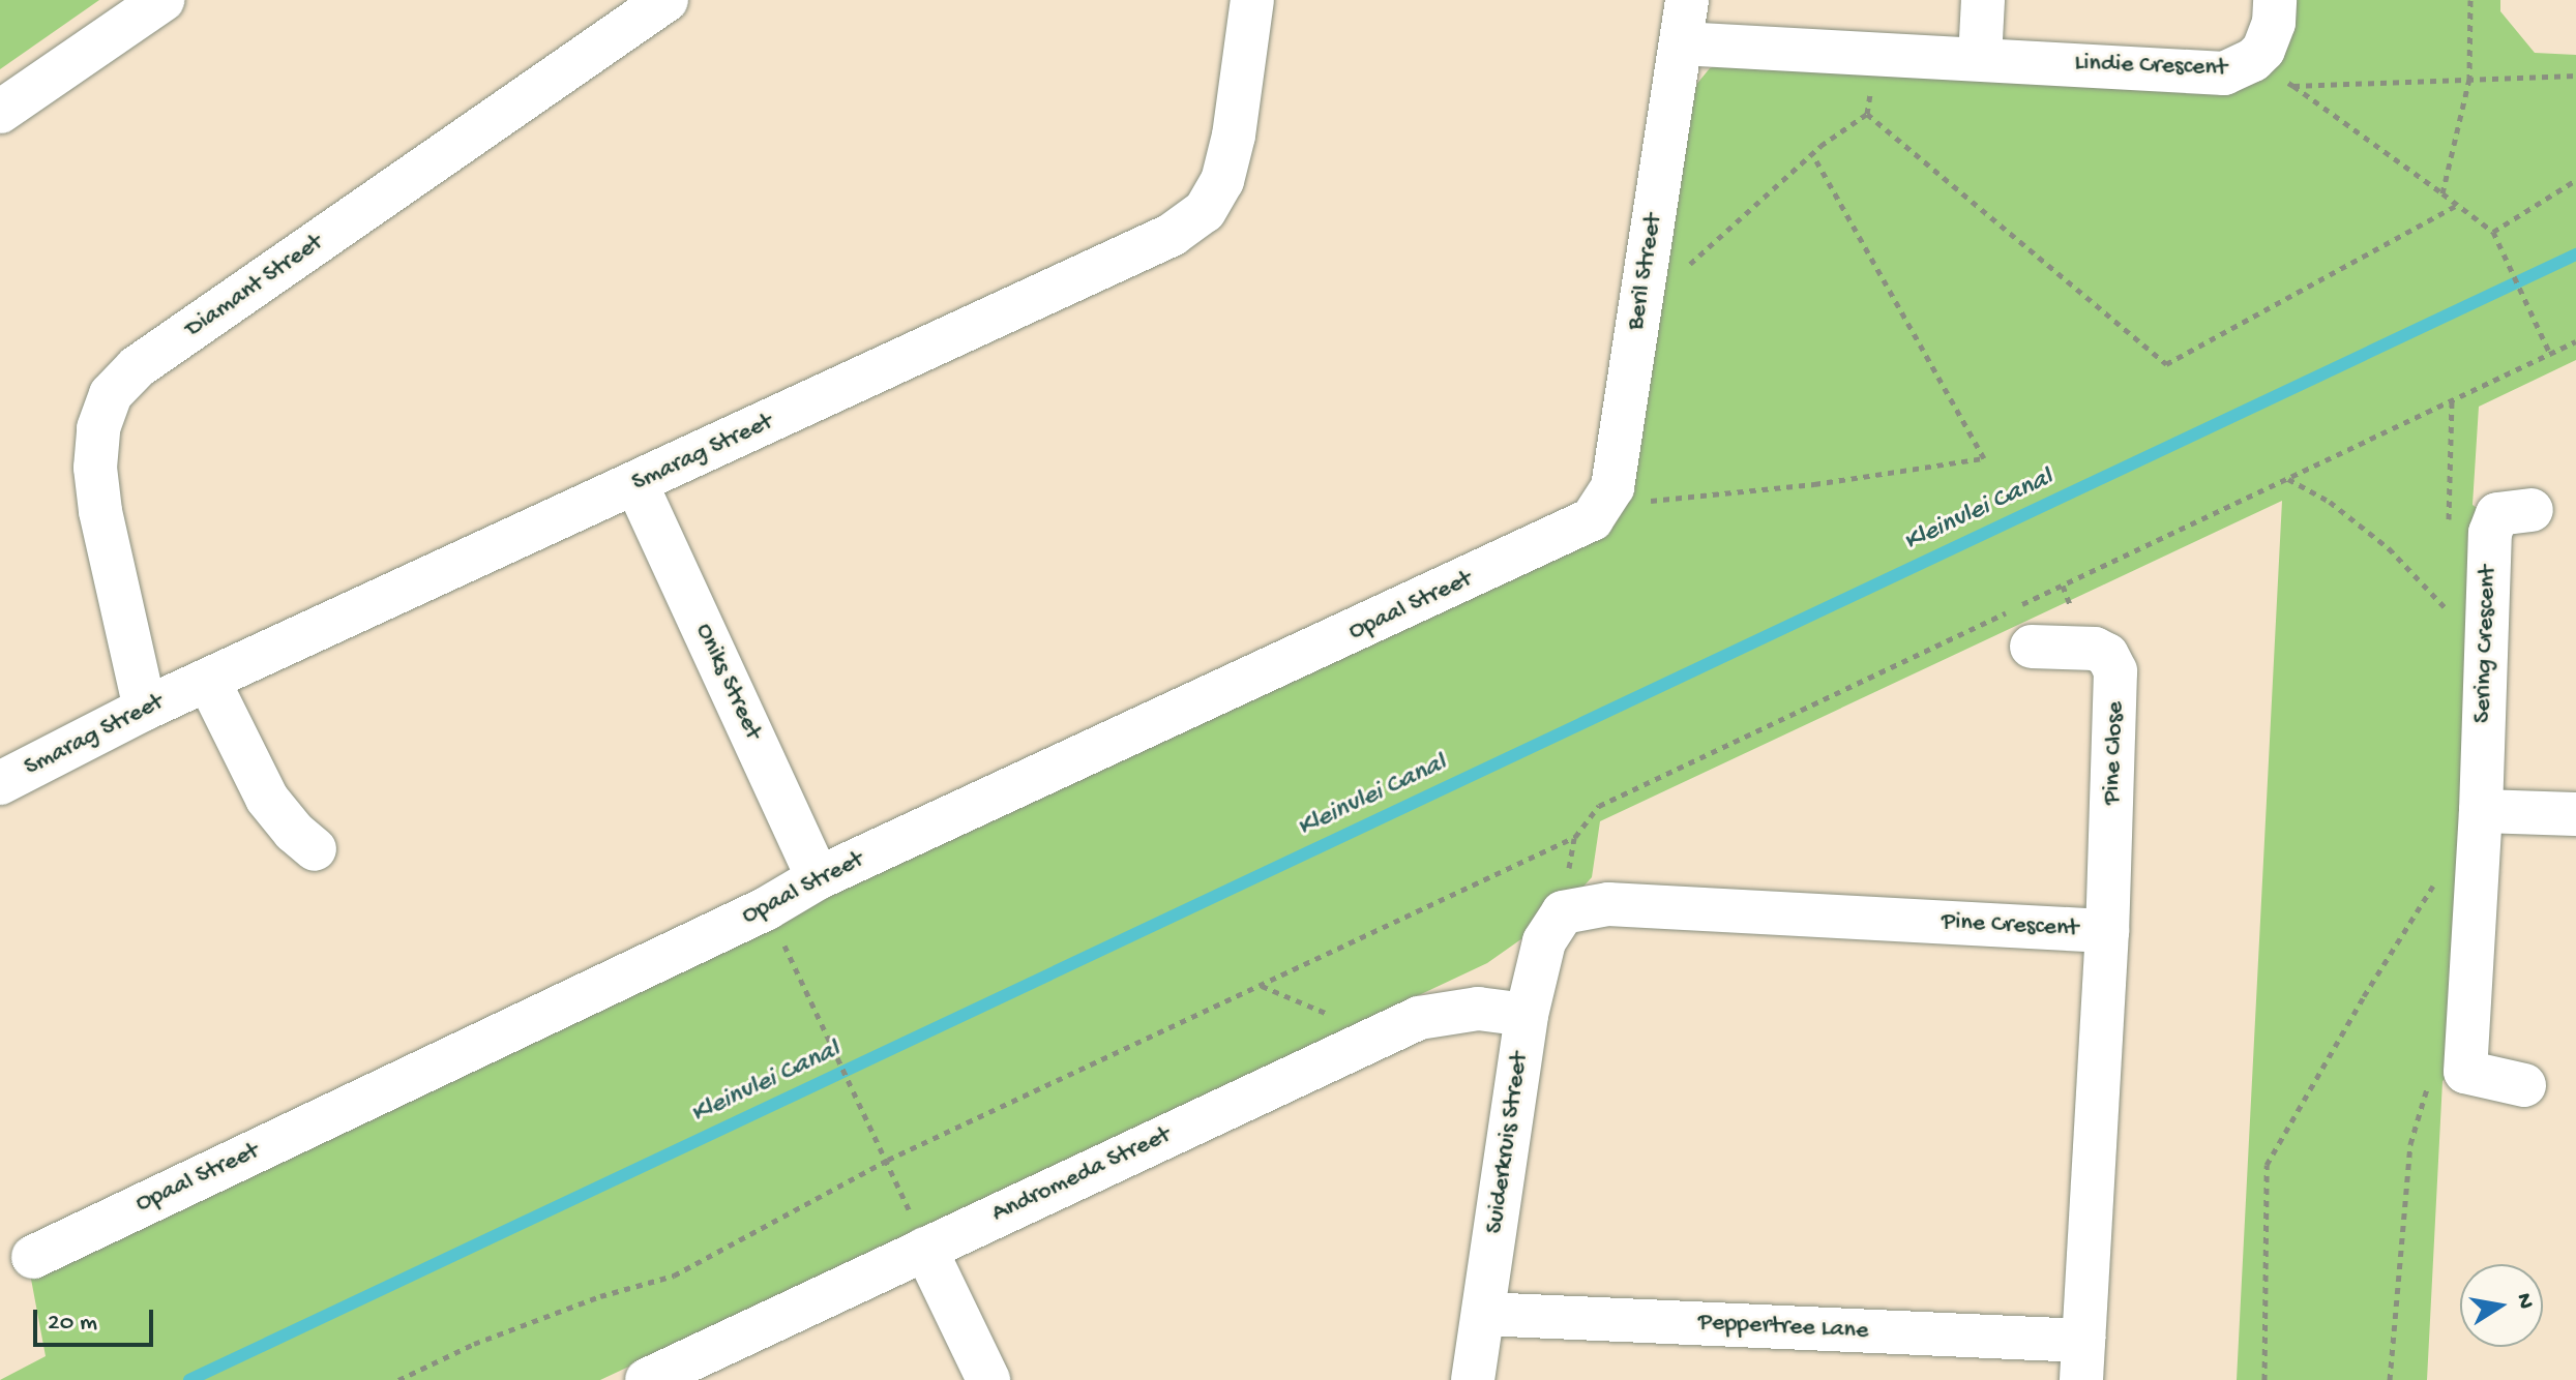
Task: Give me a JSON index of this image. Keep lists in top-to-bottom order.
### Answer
{
  "streets": {
    "street": [
      "Lindie Crescent",
      "Beril Street",
      "Diamant Street",
      "Smarag Street",
      "Opaal Street",
      "Sering Crescent",
      "Oniks Street",
      "Pine Close",
      "Pine Crescent",
      "Suiderkruis Street",
      "Andromeda Street",
      "Peppertree Lane"
    ]
  },
  "crossings": [
    ["Lindie Crescent", "Beril Street"],
    ["Beril Street", "Opaal Street"],
    ["Diamant Street", "Smarag Street"],
    ["Smarag Street", "Oniks Street"],
    ["Opaal Street", "Oniks Street"],
    ["Pine Close", "Pine Crescent"],
    ["Pine Crescent", "Suiderkruis Street"],
    ["Pine Crescent", "Peppertree Lane"],
    ["Suiderkruis Street", "Andromeda Street"],
    ["Suiderkruis Street", "Peppertree Lane"]
  ],
  "water": ["Kleinvlei Canal"],
  "scale_bar": "20 m",
  "north": "right"
}
